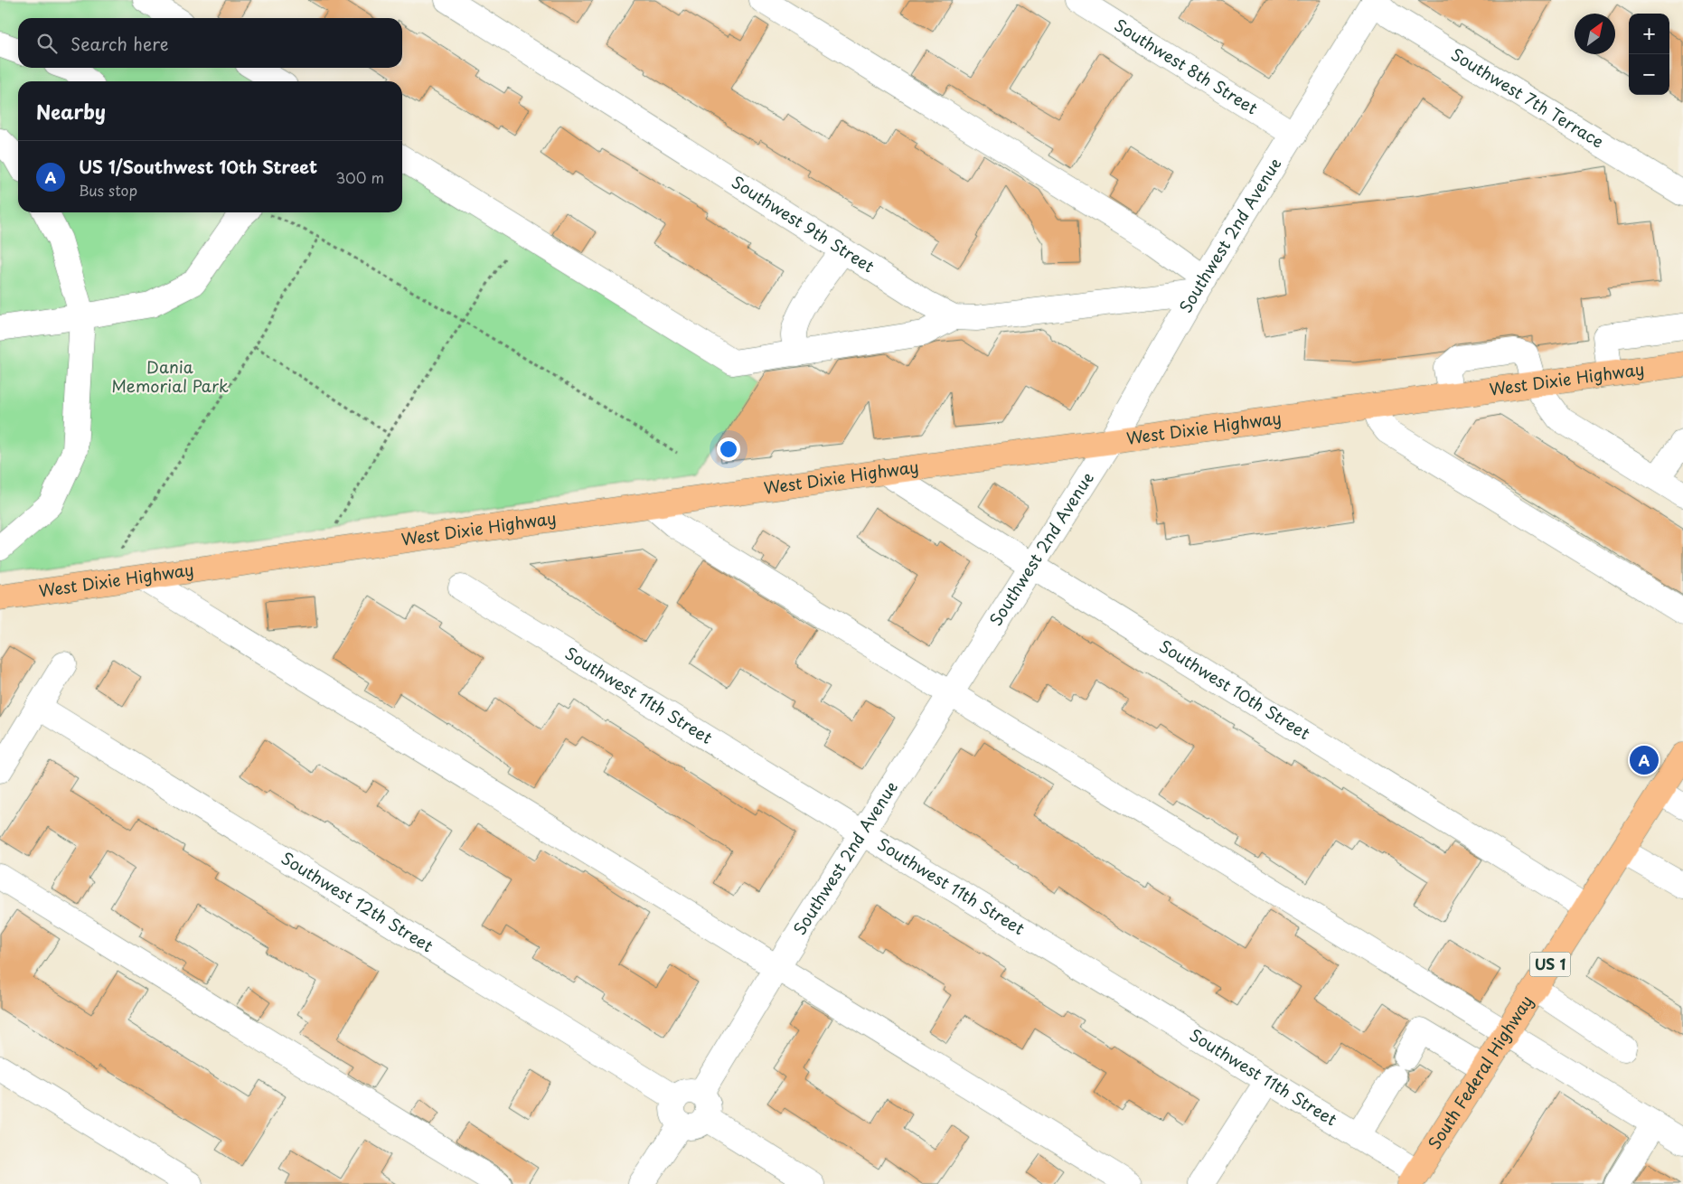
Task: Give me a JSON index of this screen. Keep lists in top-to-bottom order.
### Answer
{
  "streets": {
    "main road": ["West Dixie Highway", "US 1", "South Federal Highway"],
    "street": [
      "Southwest 8th Street",
      "Southwest 7th Terrace",
      "Southwest 9th Street",
      "Southwest 2nd Avenue",
      "Southwest 10th Street",
      "Southwest 11th Street",
      "Southwest 12th Street"
    ]
  },
  "crossings": [
    ["Southwest 8th Street", "Southwest 2nd Avenue"],
    ["Southwest 7th Terrace", "Southwest 2nd Avenue"],
    ["Southwest 9th Street", "Southwest 2nd Avenue"],
    ["Southwest 2nd Avenue", "West Dixie Highway"],
    ["Southwest 2nd Avenue", "Southwest 10th Street"],
    ["Southwest 2nd Avenue", "Southwest 11th Street"],
    ["Southwest 2nd Avenue", "Southwest 12th Street"],
    ["West Dixie Highway", "Southwest 10th Street"],
    ["Southwest 10th Street", "South Federal Highway"],
    ["Southwest 11th Street", "South Federal Highway"]
  ],
  "parks": ["Dania Memorial Park"],
  "north": "top right",
  "page": {
    "map_buttons": ["+", "−"],
    "search": "Search here",
    "heading": "Nearby",
    "list": [
      {
        "mark": "A",
        "name": "US 1/Southwest 10th Street",
        "note": "Bus stop",
        "value": "300 m"
      }
    ],
    "pins": "A"
  }
}
